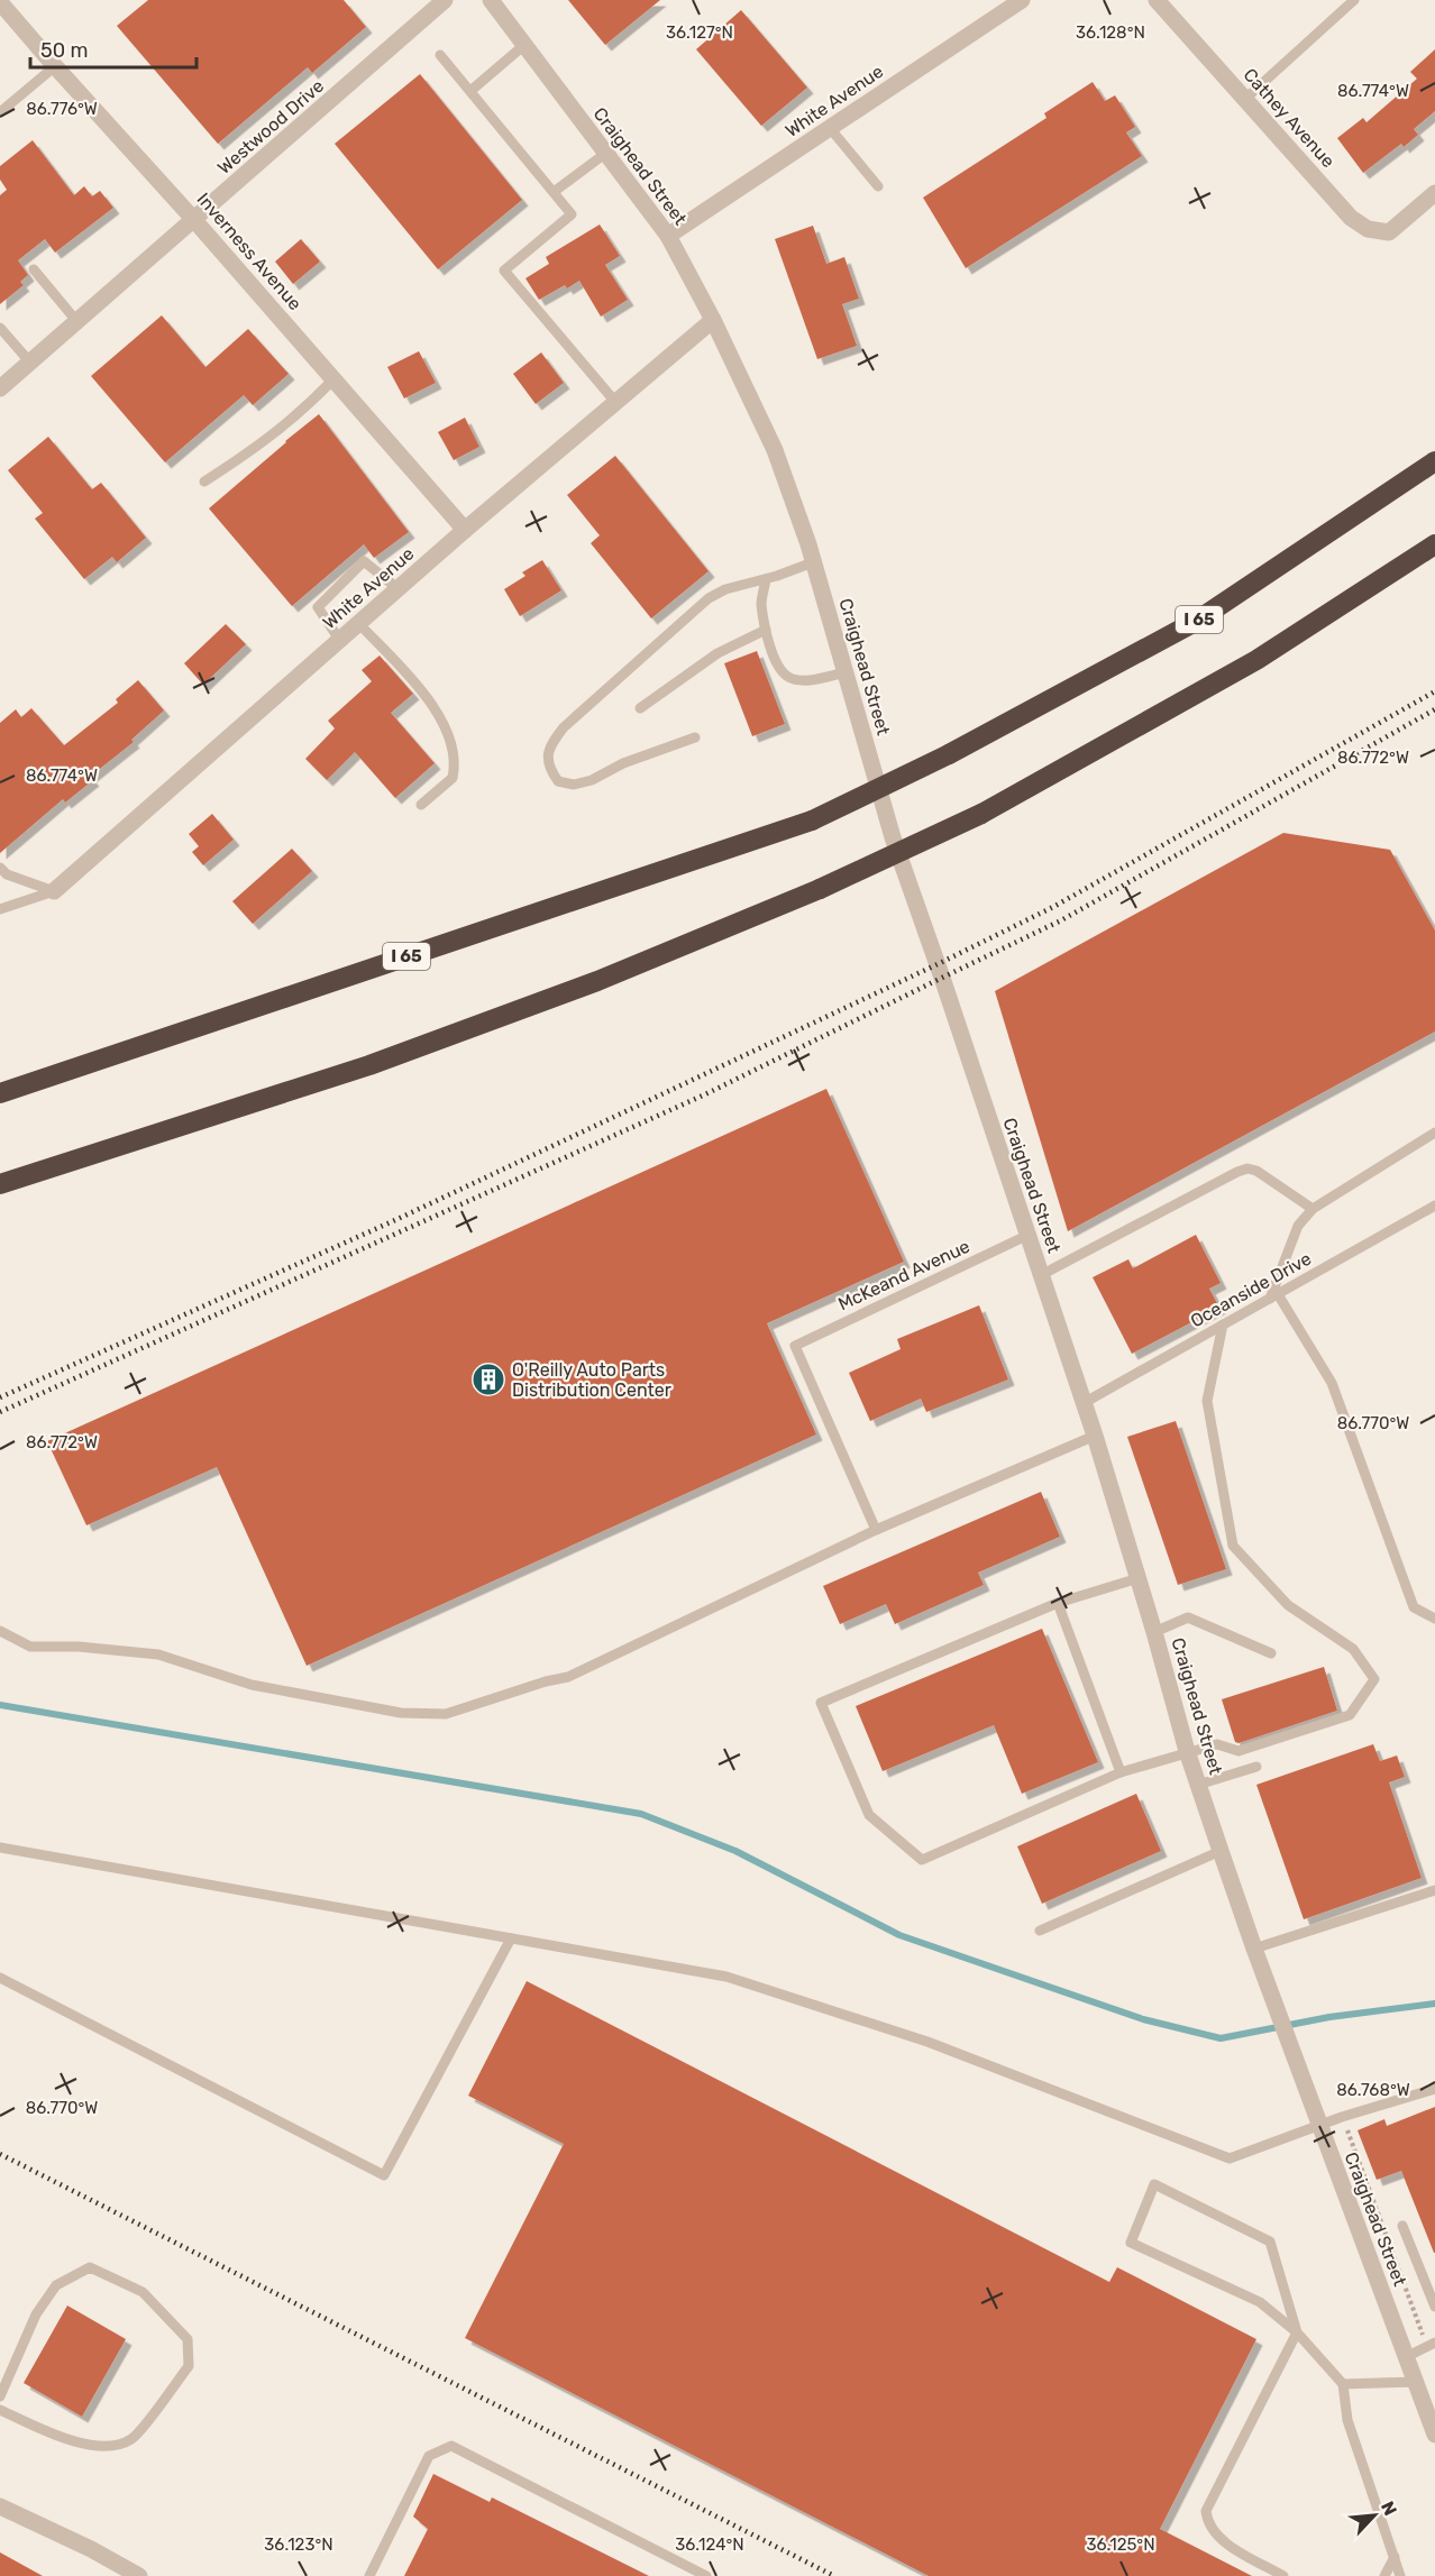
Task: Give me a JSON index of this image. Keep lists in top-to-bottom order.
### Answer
{
  "streets": {
    "highway": ["I 65"],
    "street": [
      "White Avenue",
      "Cathey Avenue",
      "Westwood Drive",
      "Craighead Street",
      "Inverness Avenue"
    ],
    "lane": ["McKeand Avenue", "Oceanside Drive"]
  },
  "crossings": [
    ["White Avenue", "Craighead Street"],
    ["White Avenue", "Inverness Avenue"],
    ["Westwood Drive", "Inverness Avenue"],
    ["Craighead Street", "McKeand Avenue"],
    ["Craighead Street", "Oceanside Drive"]
  ],
  "places": {
    "building": ["O'Reilly Auto Parts Distribution Center"]
  },
  "scale_bar": "50 m",
  "north": "top right",
  "coordinates": [
    "36.127°N",
    "36.128°N",
    "86.774°W",
    "86.776°W",
    "86.772°W",
    "86.770°W",
    "86.768°W",
    "36.123°N",
    "36.124°N",
    "36.125°N"
  ]
}
